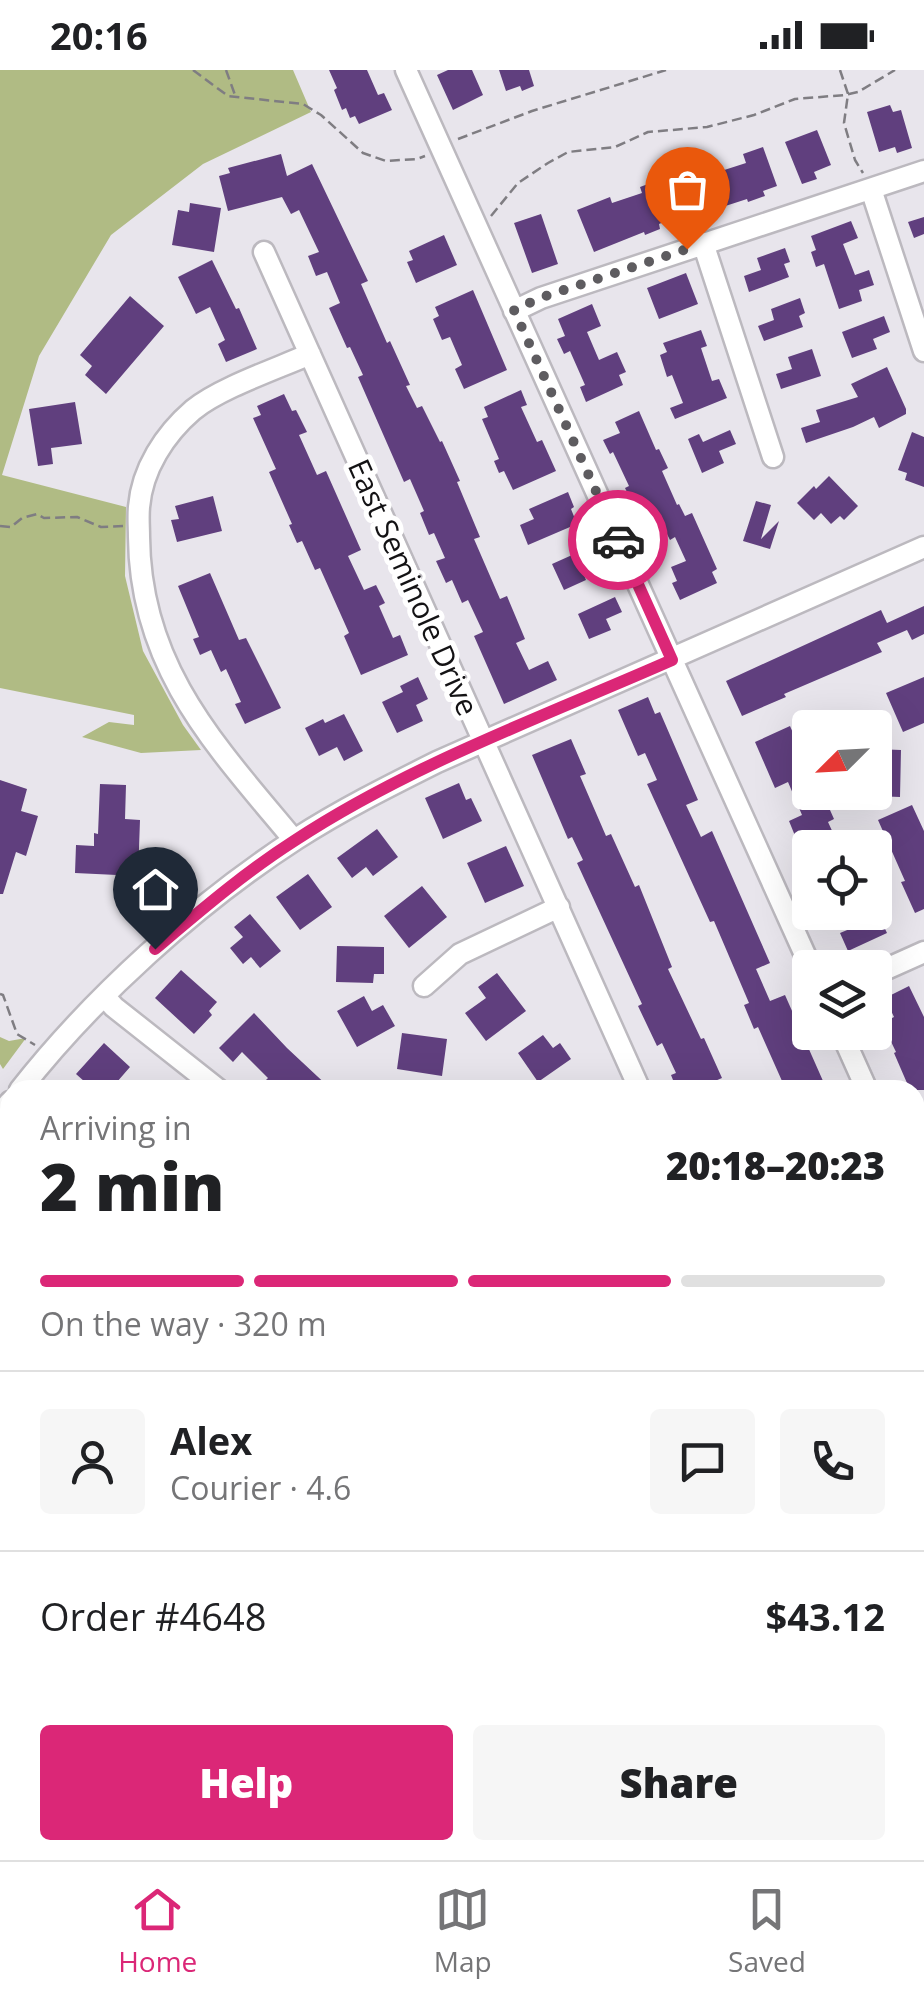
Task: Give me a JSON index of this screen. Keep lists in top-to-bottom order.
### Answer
{
  "streets": {
    "street": ["East Seminole Drive"]
  },
  "north": "bottom left",
  "page": {
    "status": "20:16",
    "heading": ["2 min", "Arriving in", "20:18–20:23"],
    "panel": [
      "Alex",
      "Courier · 4.6",
      "Order #4648",
      "$43.12"
    ],
    "bar": "On the way · 320 m",
    "buttons": ["Help", "Share"],
    "tabs": ["Home", "Map", "Saved"]
  }
}
